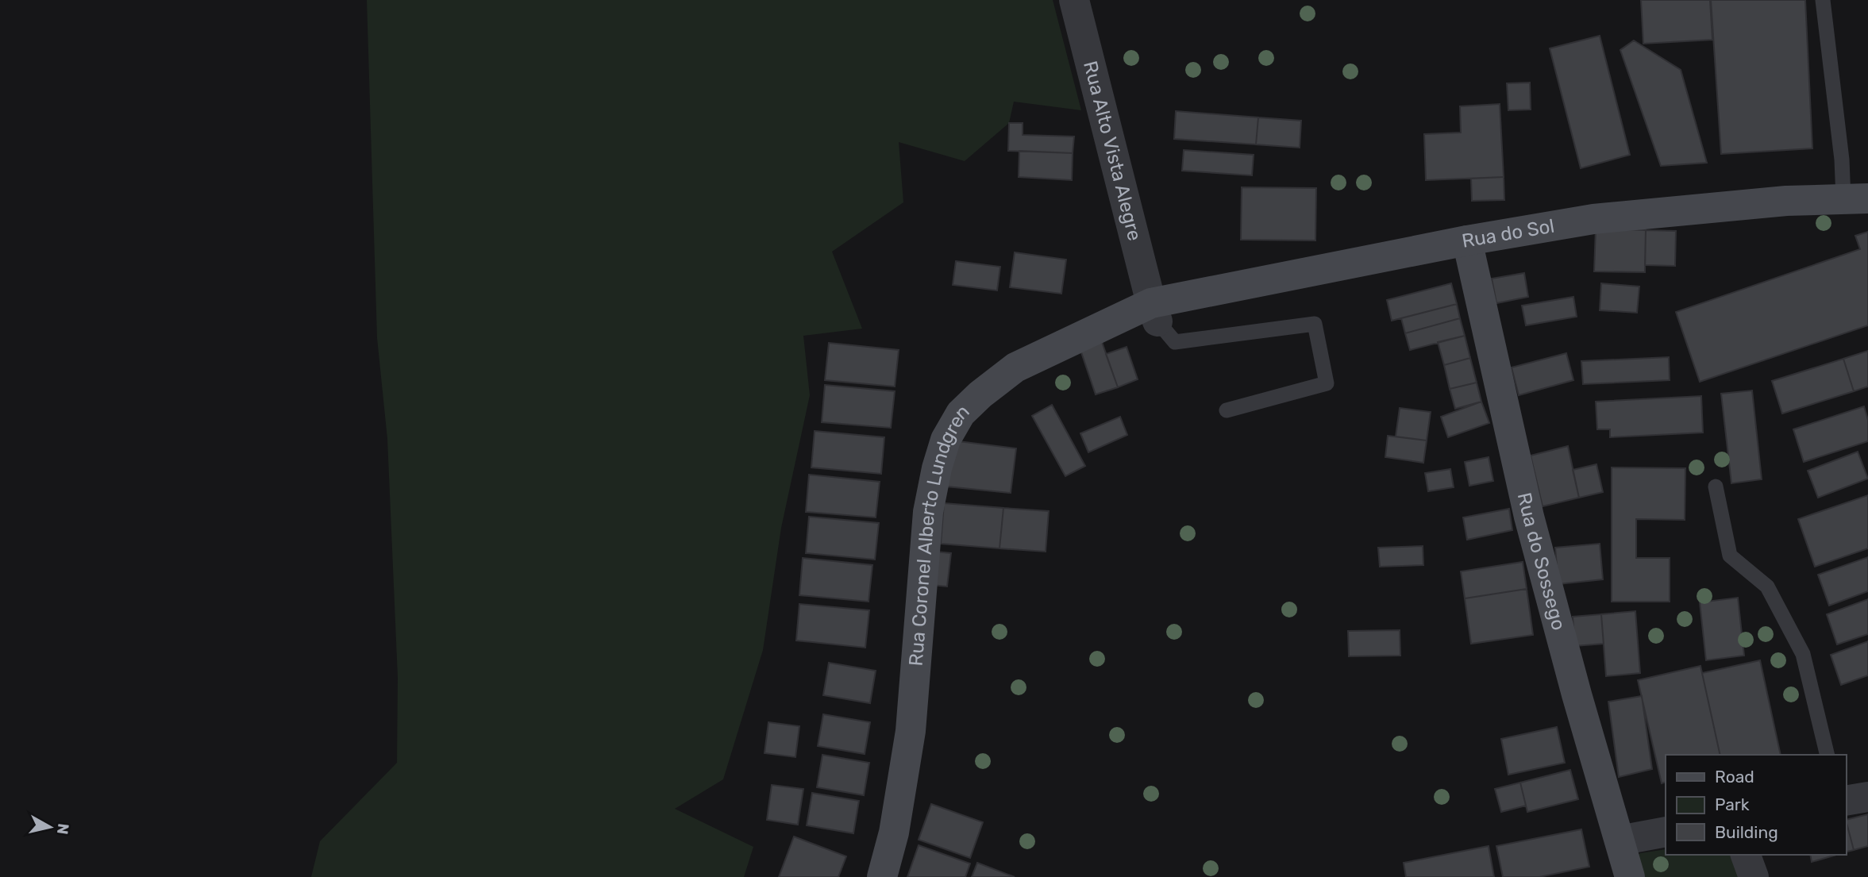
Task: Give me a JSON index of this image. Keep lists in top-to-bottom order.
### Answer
{
  "streets": {
    "main road": ["Rua do Sol", "Rua Coronel Alberto Lundgren", "Rua do Sossego"],
    "street": ["Rua Alto Vista Alegre"]
  },
  "crossings": [
    ["Rua Alto Vista Alegre", "Rua do Sol"],
    ["Rua Alto Vista Alegre", "Rua Coronel Alberto Lundgren"],
    ["Rua do Sol", "Rua Coronel Alberto Lundgren"],
    ["Rua do Sol", "Rua do Sossego"]
  ],
  "legend": ["Road", "Park", "Building"],
  "north": "right"
}
